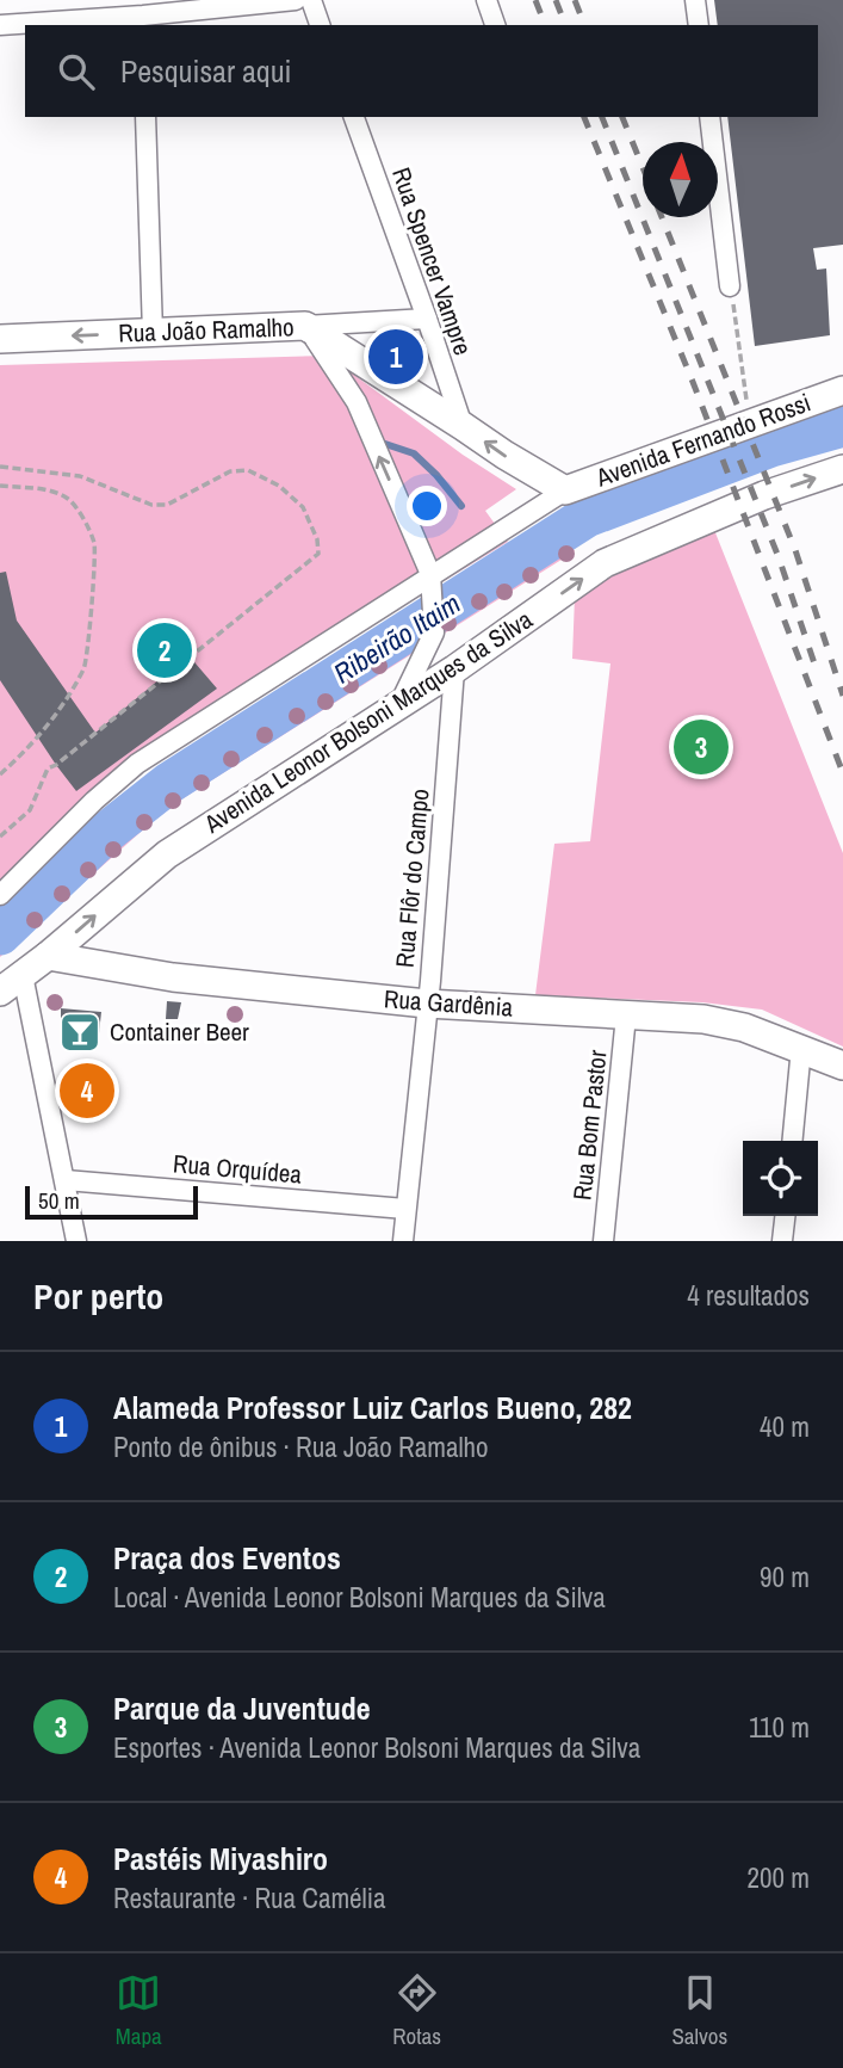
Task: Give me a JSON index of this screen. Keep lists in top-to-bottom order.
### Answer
{
  "streets": {
    "main road": [
      "Rua João Ramalho",
      "Avenida Fernando Rossi",
      "Avenida Leonor Bolsoni Marques da Silva",
      "Rua Gardênia"
    ],
    "street": [
      "Rua Spencer Vampre",
      "Rua Flôr do Campo",
      "Rua Bom Pastor",
      "Rua Orquídea"
    ]
  },
  "crossings": [
    ["Rua Spencer Vampre", "Rua João Ramalho"],
    ["Rua João Ramalho", "Avenida Fernando Rossi"],
    ["Avenida Leonor Bolsoni Marques da Silva", "Rua Flôr do Campo"],
    ["Avenida Leonor Bolsoni Marques da Silva", "Rua Gardênia"],
    ["Rua Flôr do Campo", "Rua Gardênia"],
    ["Rua Flôr do Campo", "Rua Orquídea"],
    ["Rua Gardênia", "Rua Bom Pastor"]
  ],
  "one_way": ["Rua João Ramalho", "Avenida Leonor Bolsoni Marques da Silva"],
  "water": ["Ribeirão Itaim"],
  "places": {
    "bar": ["Container Beer"]
  },
  "scale_bar": "50 m",
  "north": "top",
  "page": {
    "search": "Pesquisar aqui",
    "pins": [
      "1",
      "2",
      "3",
      "4"
    ],
    "scale": "50 m",
    "heading": ["Por perto", "4 resultados"],
    "list": [
      {
        "mark": "1",
        "name": "Alameda Professor Luiz Carlos Bueno, 282",
        "note": "Ponto de ônibus · Rua João Ramalho",
        "value": "40 m"
      },
      {
        "mark": "2",
        "name": "Praça dos Eventos",
        "note": "Local · Avenida Leonor Bolsoni Marques da Silva",
        "value": "90 m"
      },
      {
        "mark": "3",
        "name": "Parque da Juventude",
        "note": "Esportes · Avenida Leonor Bolsoni Marques da Silva",
        "value": "110 m"
      },
      {
        "mark": "4",
        "name": "Pastéis Miyashiro",
        "note": "Restaurante · Rua Camélia",
        "value": "200 m"
      }
    ],
    "nav": ["Mapa", "Rotas", "Salvos"]
  }
}
